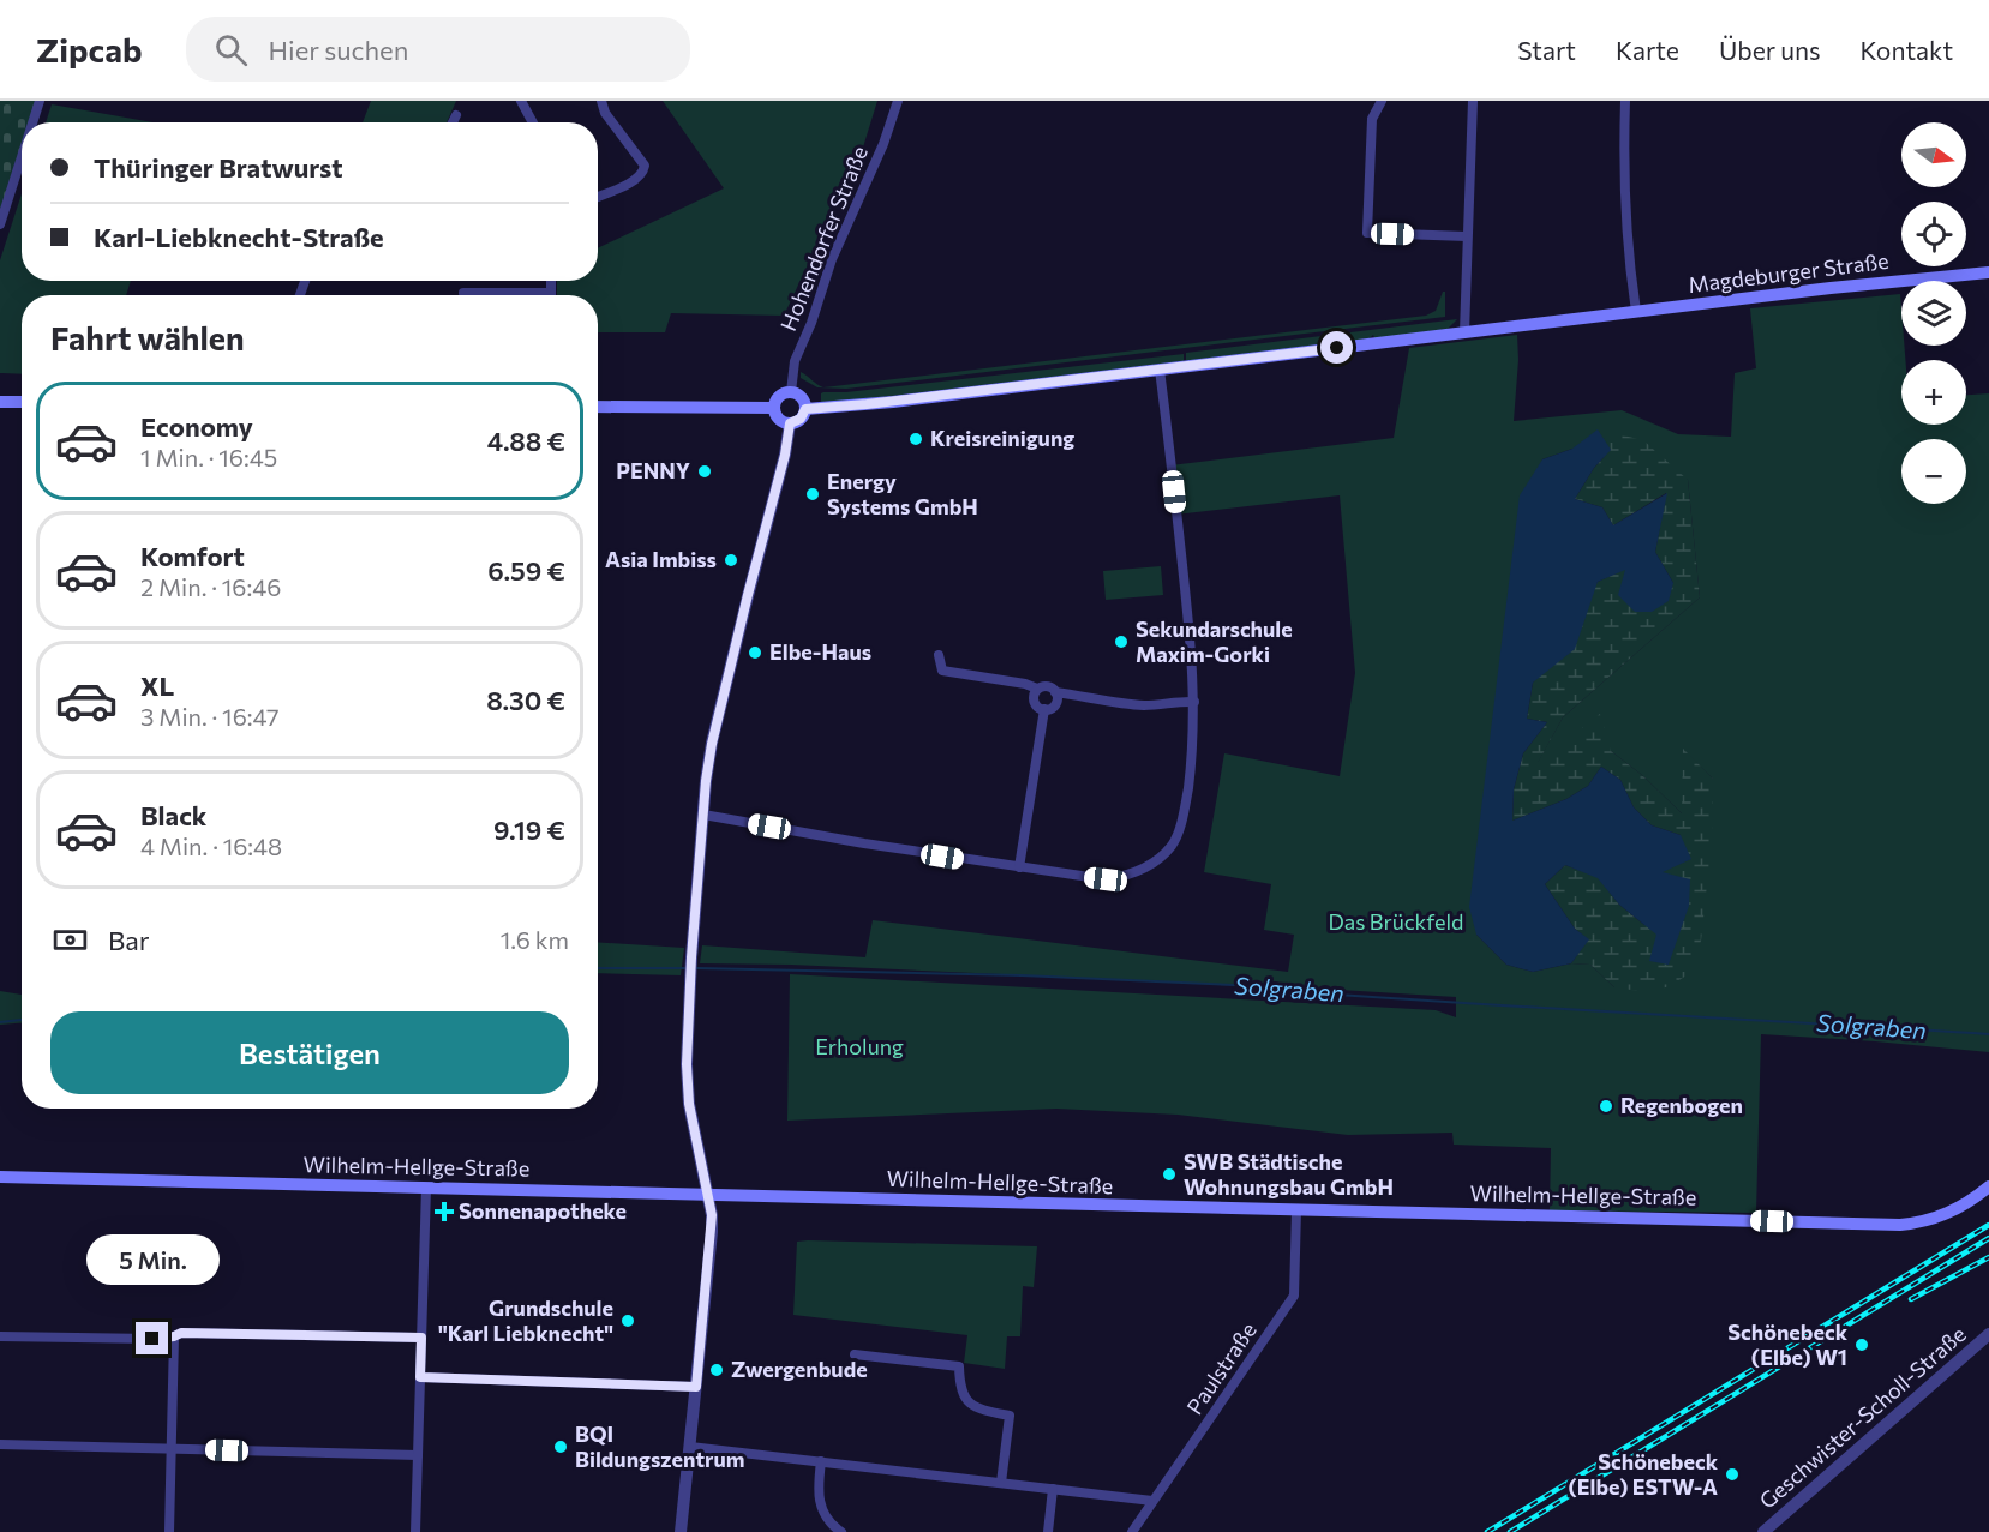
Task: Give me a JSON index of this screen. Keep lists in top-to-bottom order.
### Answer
{
  "streets": {
    "main road": ["Magdeburger Straße", "Wilhelm-Hellge-Straße"],
    "street": ["Hohendorfer Straße", "Paulstraße", "Geschwister-Scholl-Straße"]
  },
  "crossings": [
    ["Hohendorfer Straße", "Magdeburger Straße"],
    ["Wilhelm-Hellge-Straße", "Paulstraße"]
  ],
  "water": ["Solgraben"],
  "parks": ["Das Brückfeld", "Erholung"],
  "places": {
    "other": [
      "Kreisreinigung",
      "PENNY",
      "Energy Systems GmbH",
      "Asia Imbiss",
      "Sekundarschule Maxim-Gorki",
      "Elbe-Haus",
      "Regenbogen",
      "SWB Städtische Wohnungsbau GmbH",
      "Grundschule \"Karl Liebknecht\"",
      "Schönebeck (Elbe) W1",
      "Zwergenbude",
      "BQI Bildungszentrum",
      "Schönebeck (Elbe) ESTW-A"
    ],
    "health": ["Sonnenapotheke"]
  },
  "north": "right",
  "page": {
    "header": "Zipcab",
    "search": "Hier suchen",
    "nav": [
      "Start",
      "Karte",
      "Über uns",
      "Kontakt"
    ],
    "map_buttons": ["+", "−"],
    "banner": ["Thüringer Bratwurst", "Karl-Liebknecht-Straße"],
    "heading": "Fahrt wählen",
    "list": [
      {
        "name": "Economy",
        "note": "1 Min. · 16:45",
        "value": "4.88 €"
      },
      {
        "name": "Komfort",
        "note": "2 Min. · 16:46",
        "value": "6.59 €"
      },
      {
        "name": "XL",
        "note": "3 Min. · 16:47",
        "value": "8.30 €"
      },
      {
        "name": "Black",
        "note": "4 Min. · 16:48",
        "value": "9.19 €"
      }
    ],
    "pay": ["Bar", "1.6 km"],
    "buttons": "Bestätigen",
    "bubble": "5 Min."
  }
}
